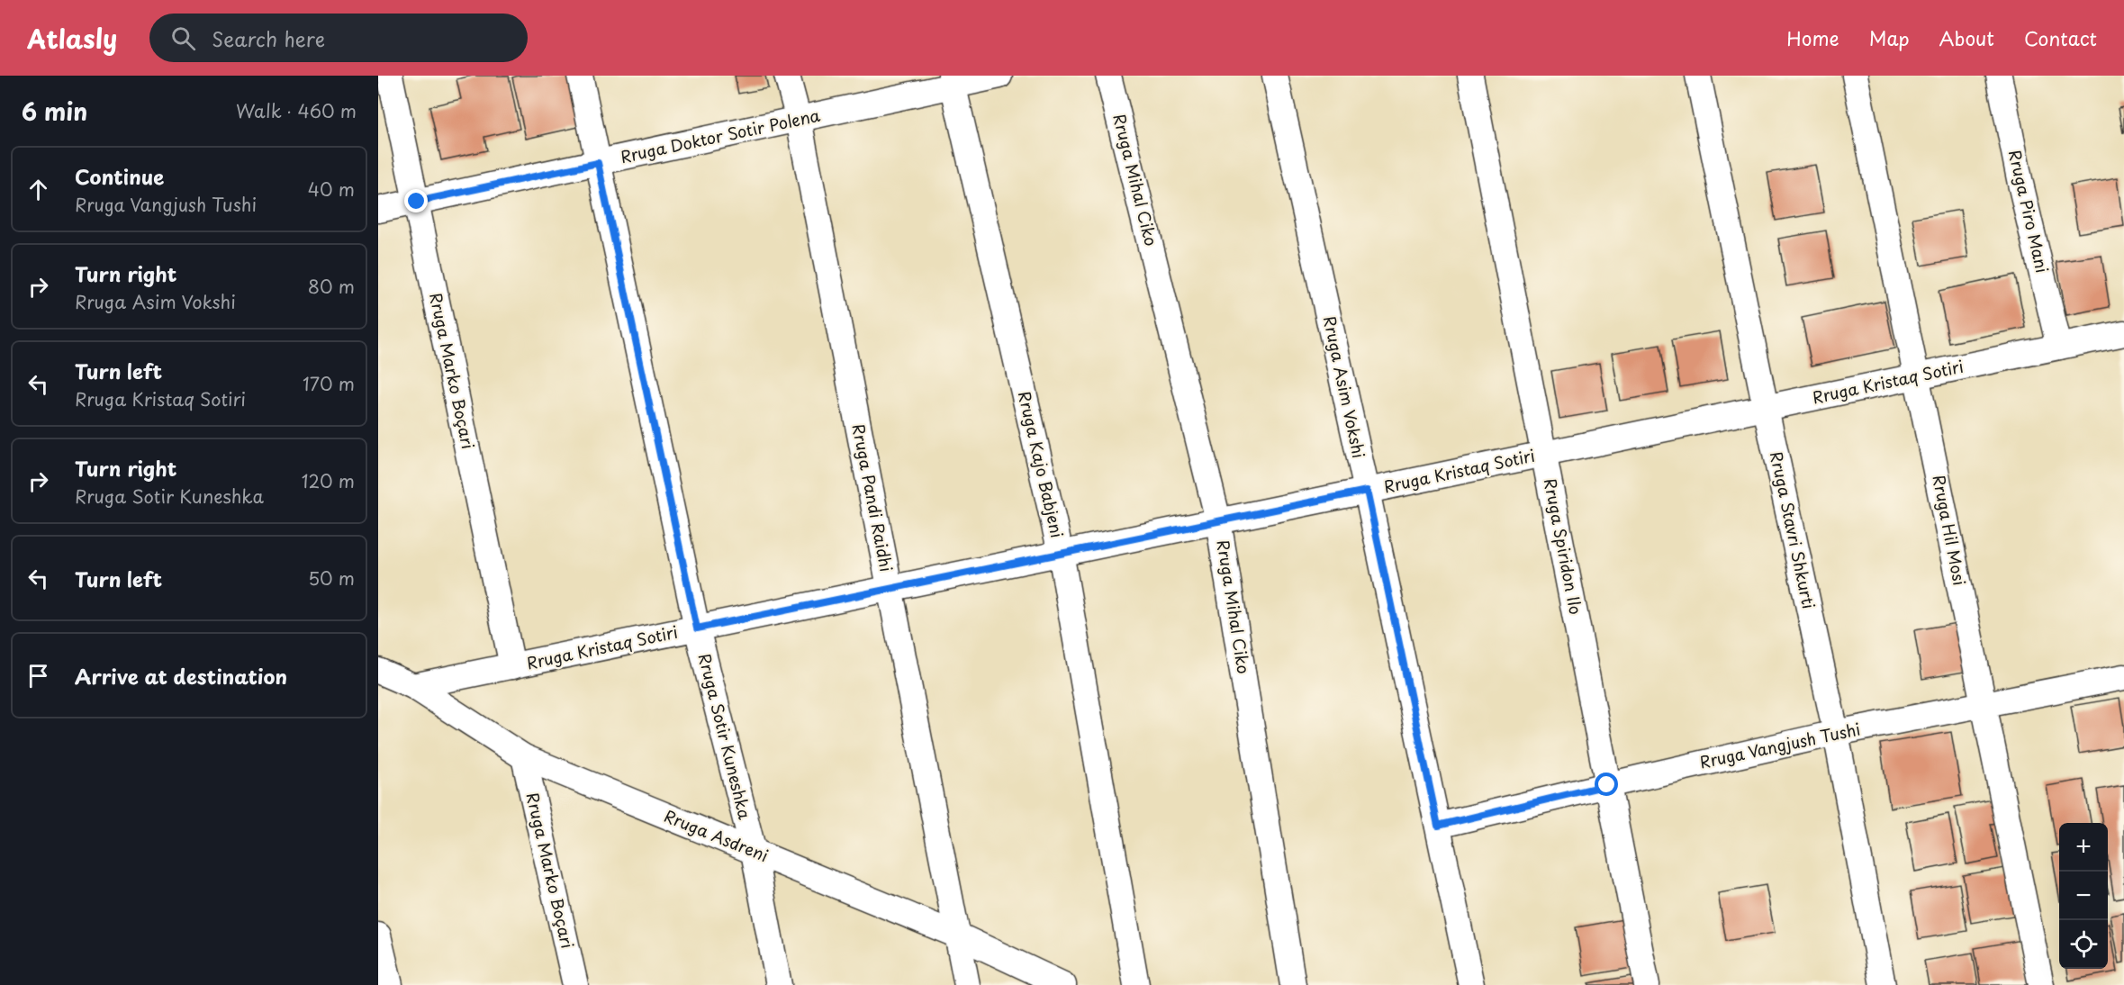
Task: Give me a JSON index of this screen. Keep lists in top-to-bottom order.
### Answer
{
  "streets": {
    "street": [
      "Rruga Doktor Sotir Polena",
      "Rruga Mihal Ciko",
      "Rruga Piro Mani",
      "Rruga Marko Boçari",
      "Rruga Kristaq Sotiri",
      "Rruga Asim Vokshi",
      "Rruga Kajo Babjeni",
      "Rruga Pandi Raidhi",
      "Rruga Stavri Shkurti",
      "Rruga Hil Mosi",
      "Rruga Spiridon Ilo",
      "Rruga Sotir Kuneshka",
      "Rruga Vangjush Tushi",
      "Rruga Asdreni"
    ]
  },
  "crossings": [
    ["Rruga Doktor Sotir Polena", "Rruga Marko Boçari"],
    ["Rruga Doktor Sotir Polena", "Rruga Kajo Babjeni"],
    ["Rruga Doktor Sotir Polena", "Rruga Pandi Raidhi"],
    ["Rruga Doktor Sotir Polena", "Rruga Sotir Kuneshka"],
    ["Rruga Mihal Ciko", "Rruga Kristaq Sotiri"],
    ["Rruga Piro Mani", "Rruga Kristaq Sotiri"],
    ["Rruga Marko Boçari", "Rruga Kristaq Sotiri"],
    ["Rruga Marko Boçari", "Rruga Asdreni"],
    ["Rruga Kristaq Sotiri", "Rruga Asim Vokshi"],
    ["Rruga Kristaq Sotiri", "Rruga Kajo Babjeni"],
    ["Rruga Kristaq Sotiri", "Rruga Pandi Raidhi"],
    ["Rruga Kristaq Sotiri", "Rruga Stavri Shkurti"],
    ["Rruga Kristaq Sotiri", "Rruga Hil Mosi"],
    ["Rruga Kristaq Sotiri", "Rruga Spiridon Ilo"],
    ["Rruga Kristaq Sotiri", "Rruga Sotir Kuneshka"],
    ["Rruga Kristaq Sotiri", "Rruga Asdreni"],
    ["Rruga Asim Vokshi", "Rruga Vangjush Tushi"],
    ["Rruga Pandi Raidhi", "Rruga Asdreni"],
    ["Rruga Stavri Shkurti", "Rruga Vangjush Tushi"],
    ["Rruga Hil Mosi", "Rruga Vangjush Tushi"],
    ["Rruga Spiridon Ilo", "Rruga Vangjush Tushi"],
    ["Rruga Sotir Kuneshka", "Rruga Asdreni"]
  ],
  "page": {
    "header": "Atlasly",
    "search": "Search here",
    "nav": [
      "Home",
      "Map",
      "About",
      "Contact"
    ],
    "heading": ["6 min", "Walk · 460 m"],
    "list": [
      ["Continue", "Rruga Vangjush Tushi", "40 m"],
      ["Turn right", "Rruga Asim Vokshi", "80 m"],
      ["Turn left", "Rruga Kristaq Sotiri", "170 m"],
      ["Turn right", "Rruga Sotir Kuneshka", "120 m"],
      ["Turn left", "50 m"],
      "Arrive at destination"
    ],
    "map_buttons": ["+", "−"]
  }
}
